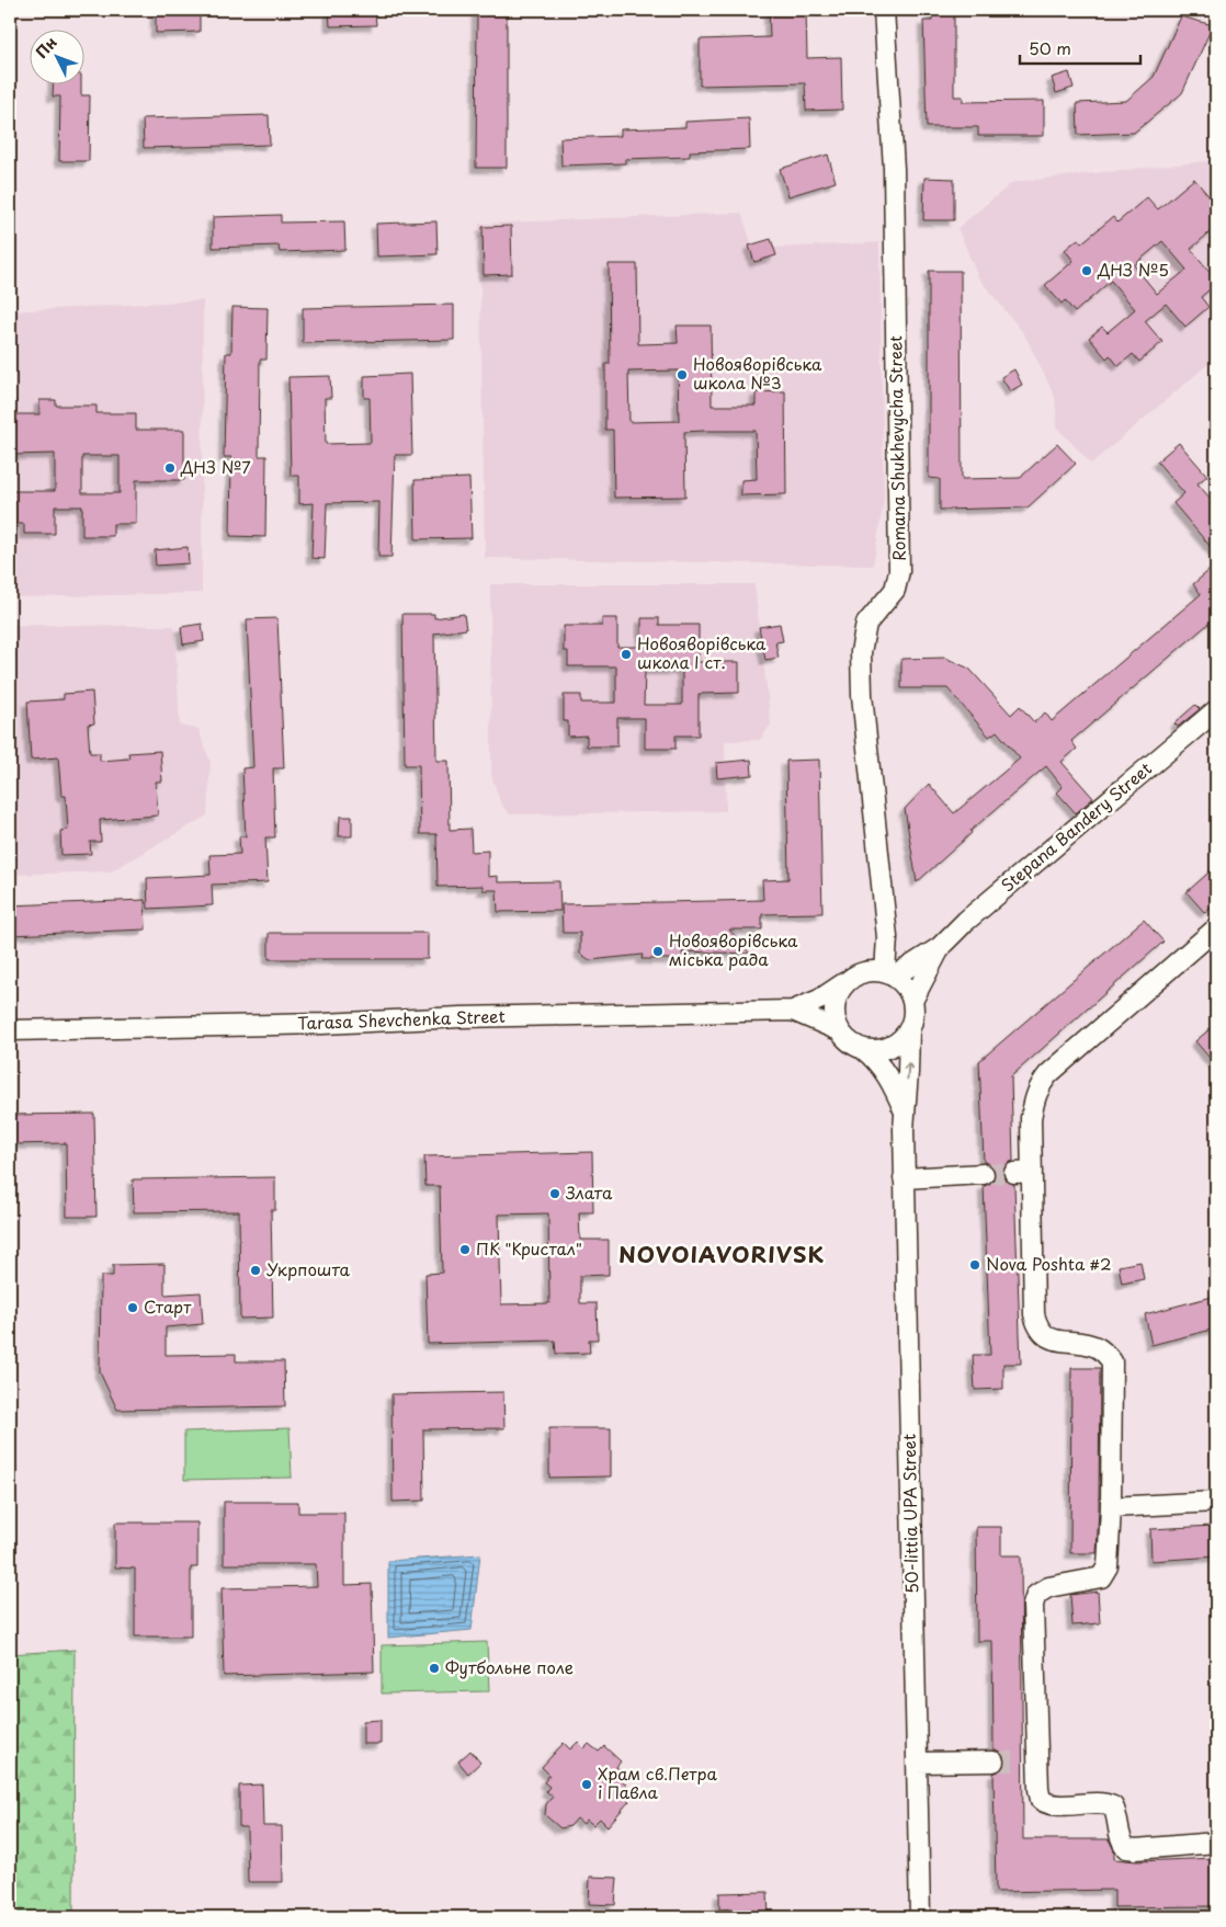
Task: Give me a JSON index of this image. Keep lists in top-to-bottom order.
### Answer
{
  "streets": {
    "street": [
      "Romana Shukhevycha Street",
      "Stepana Bandery Street",
      "Tarasa Shevchenka Street",
      "50-littia UPA Street"
    ]
  },
  "crossings": [
    ["Romana Shukhevycha Street", "Stepana Bandery Street"],
    ["Romana Shukhevycha Street", "Tarasa Shevchenka Street"],
    ["Romana Shukhevycha Street", "50-littia UPA Street"],
    ["Stepana Bandery Street", "Tarasa Shevchenka Street"],
    ["Stepana Bandery Street", "50-littia UPA Street"],
    ["Tarasa Shevchenka Street", "50-littia UPA Street"]
  ],
  "districts": ["NOVOIAVORIVSK"],
  "places": [
    "ДНЗ №5",
    "Новояворівська школа №3",
    "ДНЗ №7",
    "Новояворівська школа І ст.",
    "Новояворівська міська рада",
    "Злата",
    "ПК \"Кристал\"",
    "Nova Poshta #2",
    "Укрпошта",
    "Старт",
    "Футбольне поле",
    "Храм св.Петра і Павла"
  ],
  "scale_bar": "50 m",
  "north": "top left"
}
